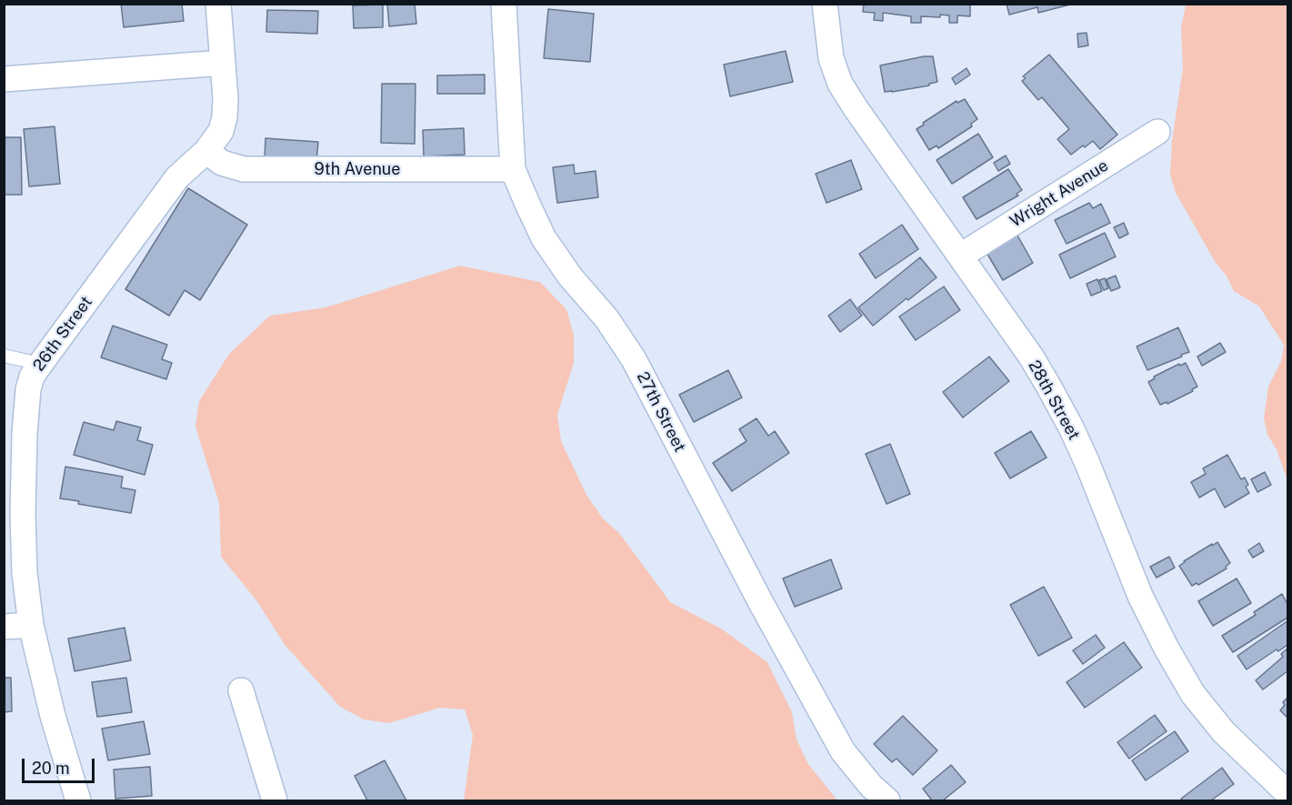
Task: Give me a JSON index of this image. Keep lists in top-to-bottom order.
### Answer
{
  "streets": {
    "street": [
      "9th Avenue",
      "Wright Avenue",
      "26th Street",
      "28th Street",
      "27th Street"
    ]
  },
  "crossings": [
    ["9th Avenue", "26th Street"],
    ["9th Avenue", "27th Street"],
    ["Wright Avenue", "28th Street"]
  ],
  "scale_bar": "20 m"
}
